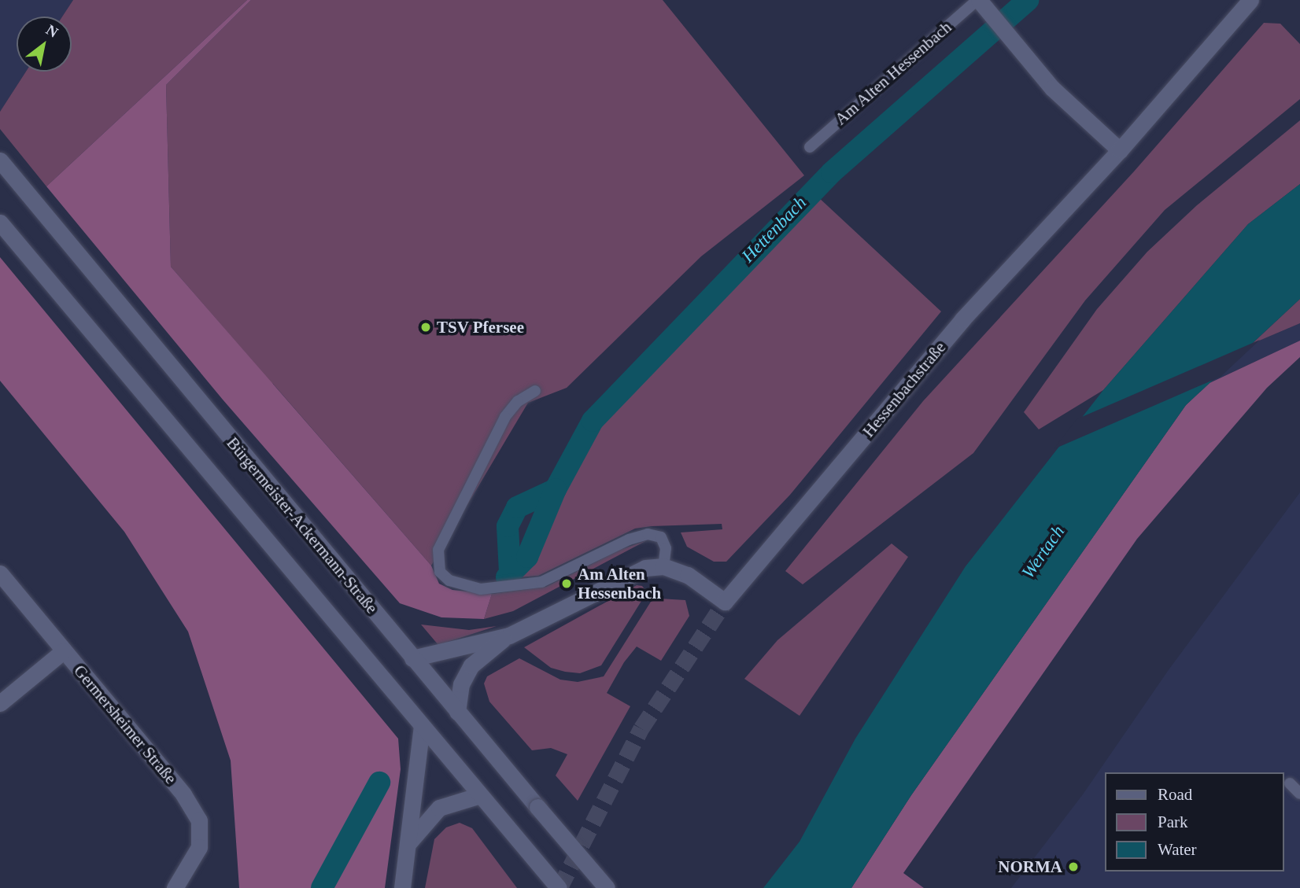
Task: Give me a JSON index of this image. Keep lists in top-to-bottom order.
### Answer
{
  "streets": {
    "street": [
      "Am Alten Hessenbach",
      "Hessenbachstraße",
      "Bürgermeister-Ackermann-Straße",
      "Germersheimer Straße"
    ]
  },
  "crossings": [
    ["Am Alten Hessenbach", "Hessenbachstraße"]
  ],
  "water": ["Hettenbach", "Wertach"],
  "places": ["TSV Pfersee", "Am Alten Hessenbach", "NORMA"],
  "legend": ["Road", "Park", "Water"],
  "north": "top right"
}
